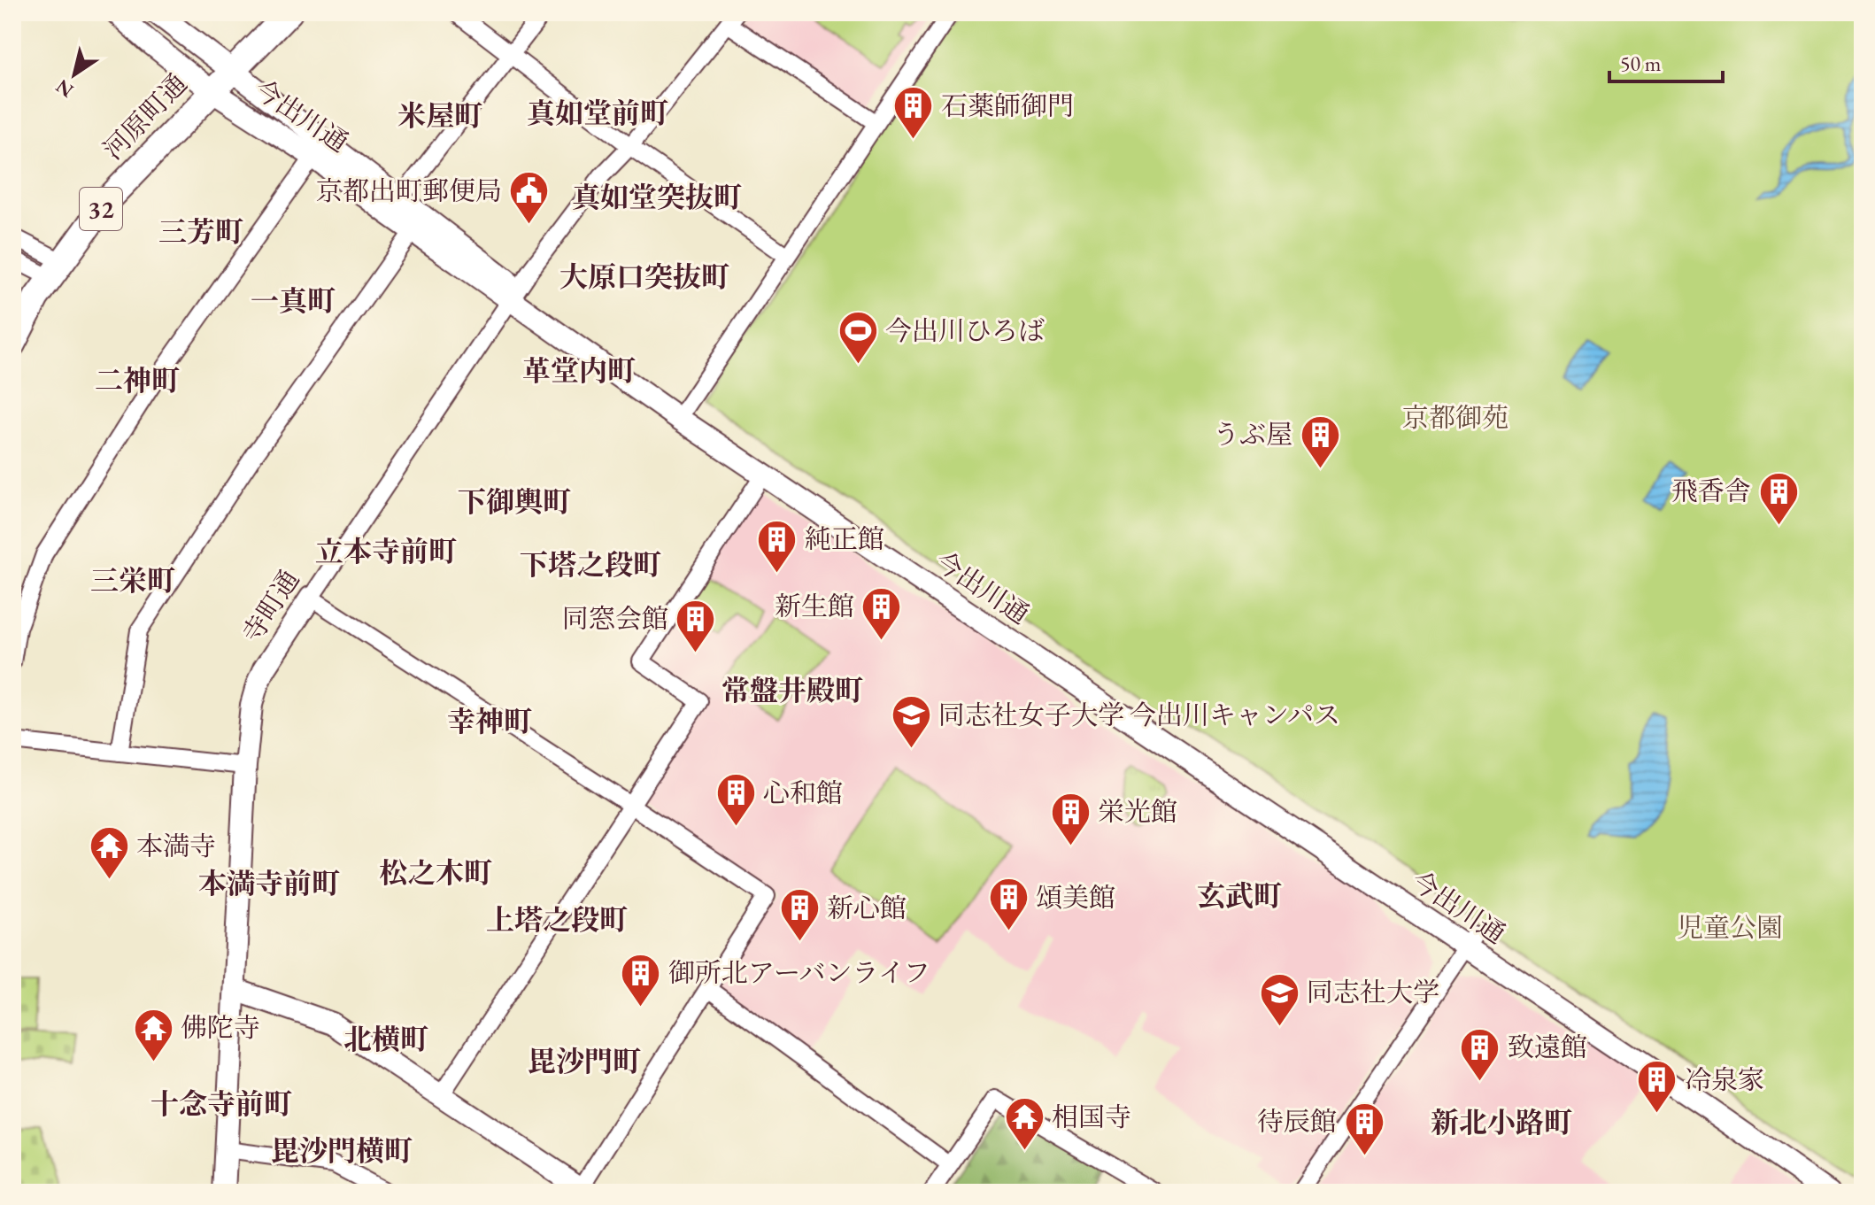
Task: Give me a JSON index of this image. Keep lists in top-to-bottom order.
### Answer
{
  "streets": {
    "main road": [
      "今出川通",
      "河原町通",
      "32",
      "寺町通"
    ]
  },
  "crossings": [
    ["今出川通", "河原町通"],
    ["今出川通", "寺町通"]
  ],
  "districts": [
    "真如堂前町",
    "米屋町",
    "真如堂突抜町",
    "三芳町",
    "大原口突抜町",
    "一真町",
    "革堂内町",
    "二神町",
    "下御輿町",
    "立本寺前町",
    "下塔之段町",
    "三栄町",
    "常盤井殿町",
    "幸神町",
    "松之木町",
    "本満寺前町",
    "玄武町",
    "上塔之段町",
    "北横町",
    "毘沙門町",
    "十念寺前町",
    "新北小路町",
    "毘沙門横町"
  ],
  "parks": ["京都御苑", "児童公園"],
  "places": {
    "building": [
      "石薬師御門",
      "うぶ屋",
      "飛香舎",
      "純正館",
      "新生館",
      "同窓会館",
      "心和館",
      "栄光館",
      "頌美館",
      "新心館",
      "御所北アーバンライフ",
      "致遠館",
      "冷泉家",
      "待辰館"
    ],
    "public building": ["京都出町郵便局"],
    "sports": ["今出川ひろば"],
    "school or university": ["同志社女子大学 今出川キャンパス", "同志社大学"],
    "temple": ["本満寺", "佛陀寺", "相国寺"]
  },
  "scale_bar": "50 m",
  "north": "bottom left"
}
